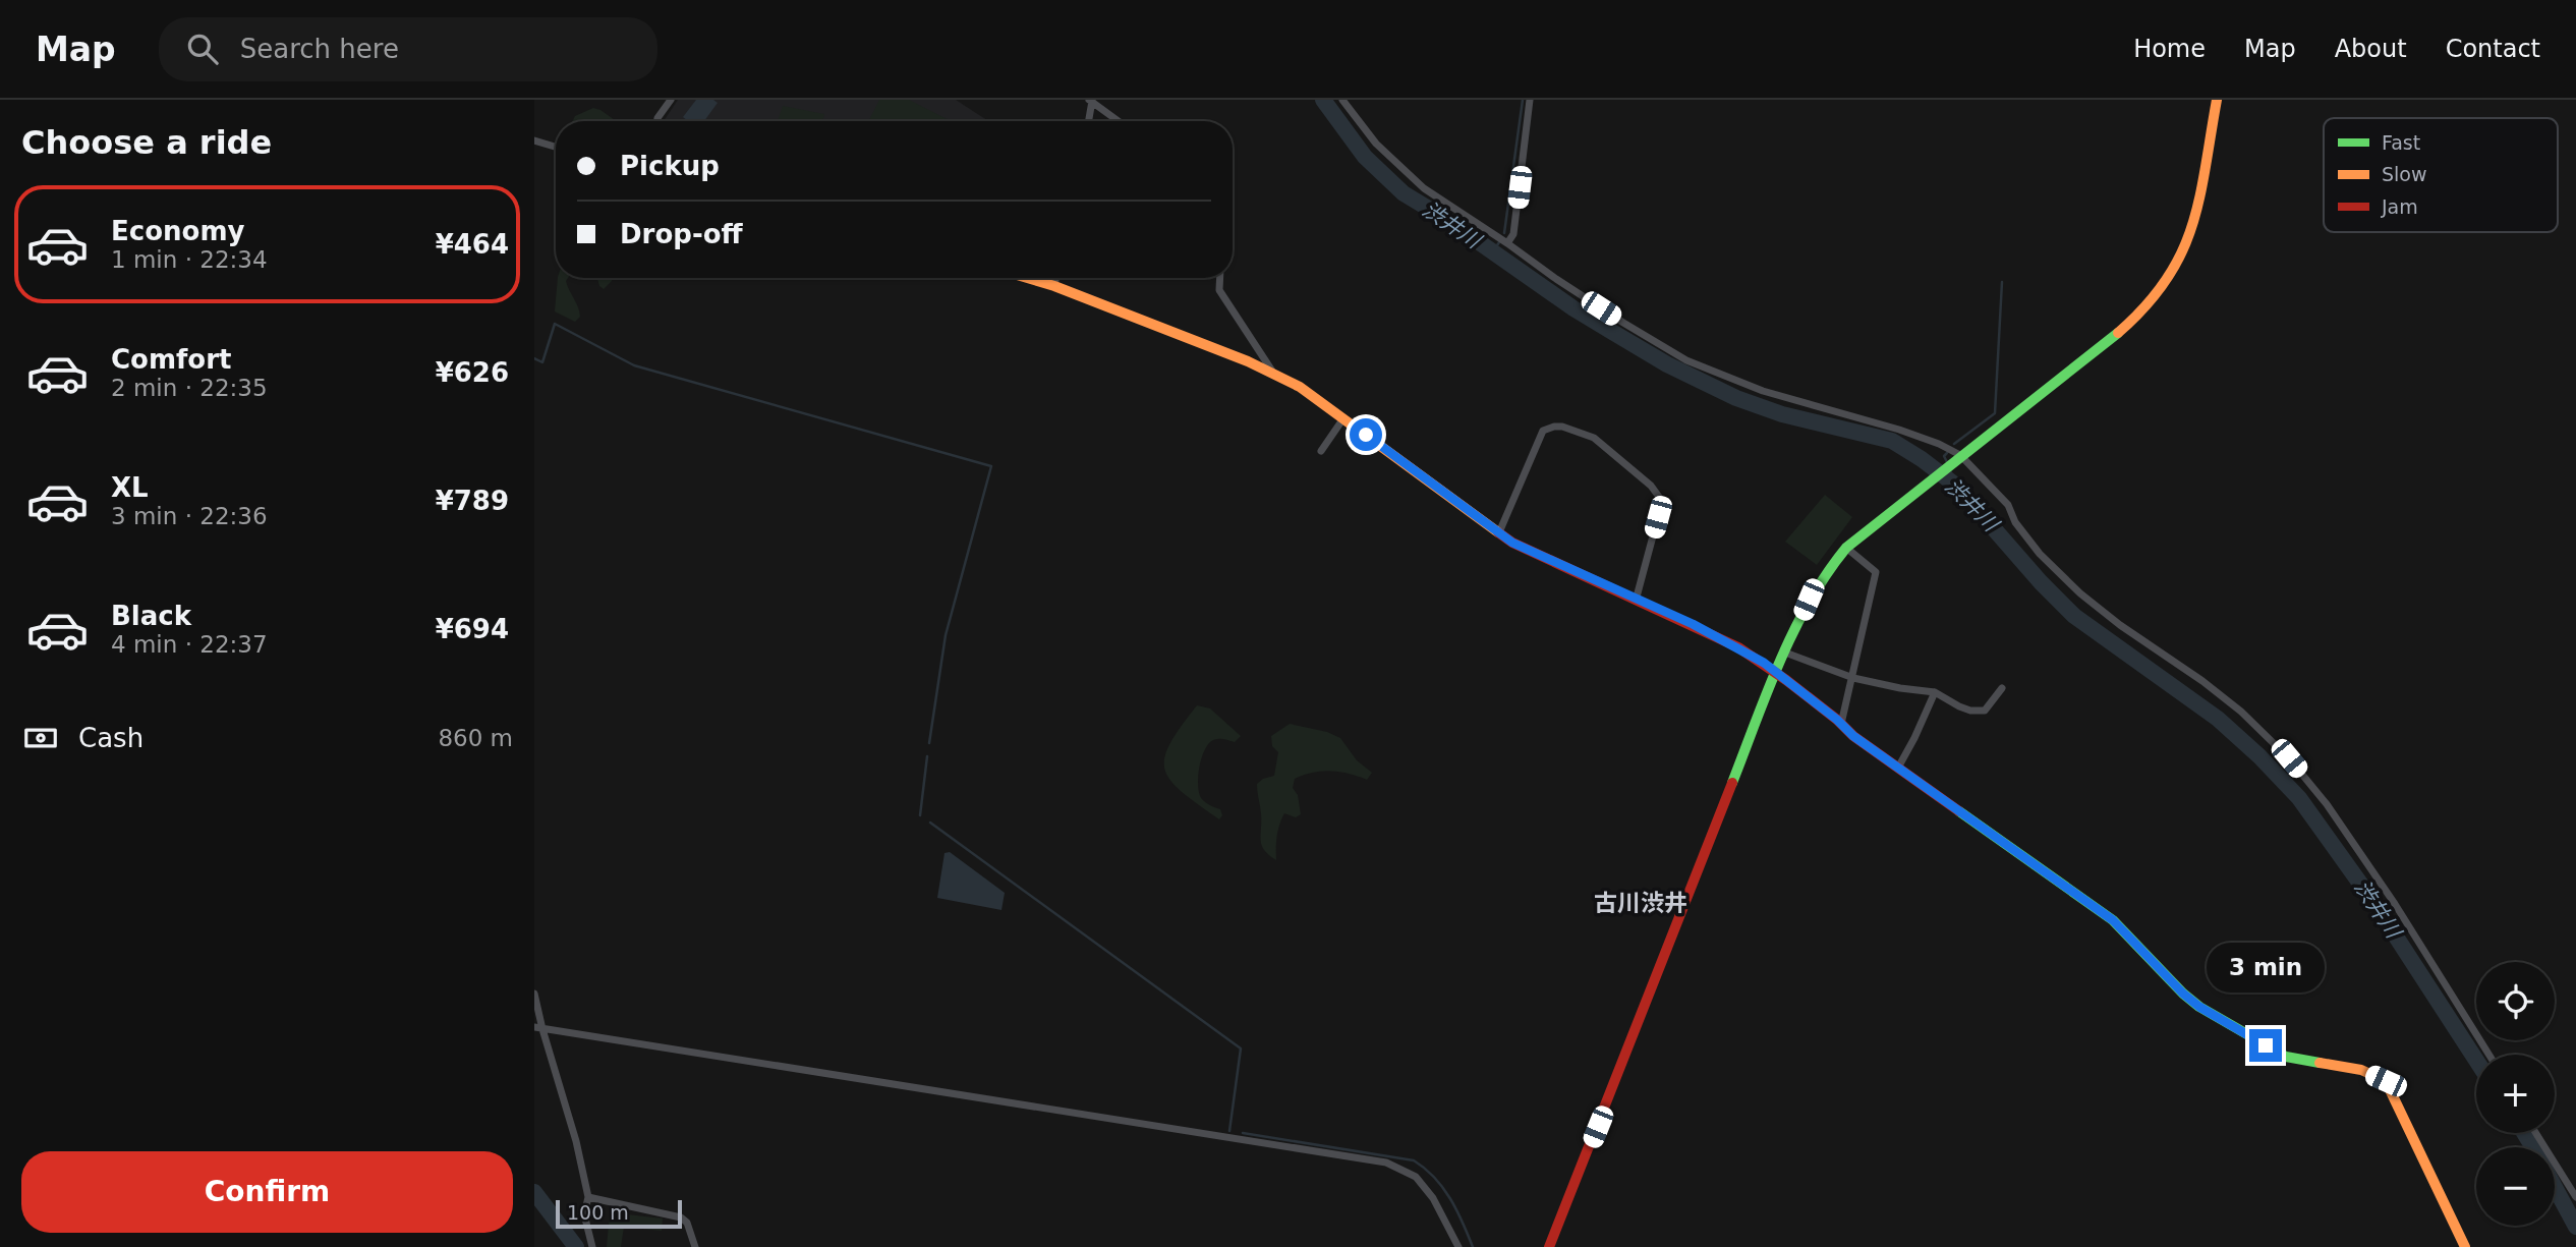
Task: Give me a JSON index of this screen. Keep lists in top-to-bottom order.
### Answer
{
  "districts": ["古川渋井"],
  "water": ["渋井川"],
  "legend": ["Fast", "Slow", "Jam"],
  "scale_bar": "100 m",
  "page": {
    "header": "Map",
    "search": "Search here",
    "nav": [
      "Home",
      "Map",
      "About",
      "Contact"
    ],
    "heading": "Choose a ride",
    "banner": ["Pickup", "Drop-off"],
    "list": [
      {
        "name": "Economy",
        "note": "1 min · 22:34",
        "value": "¥464"
      },
      {
        "name": "Comfort",
        "note": "2 min · 22:35",
        "value": "¥626"
      },
      {
        "name": "XL",
        "note": "3 min · 22:36",
        "value": "¥789"
      },
      {
        "name": "Black",
        "note": "4 min · 22:37",
        "value": "¥694"
      }
    ],
    "pay": ["Cash", "860 m"],
    "bubble": "3 min",
    "map_buttons": ["+", "−"],
    "buttons": "Confirm",
    "scale": "100 m"
  }
}
